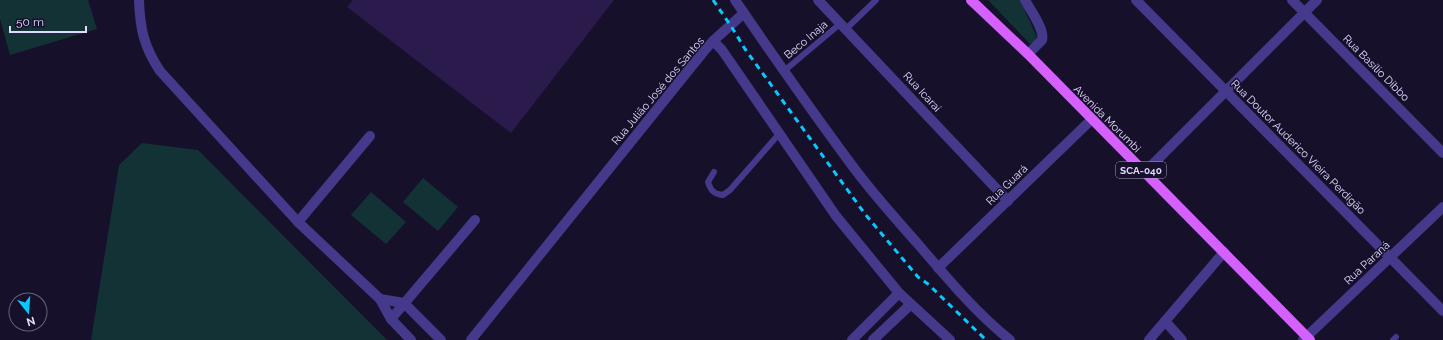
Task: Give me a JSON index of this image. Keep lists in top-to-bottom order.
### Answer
{
  "streets": {
    "main road": ["Avenida Morumbi", "SCA-040"],
    "street": [
      "Rua Basílio Dibbo",
      "Rua Julião José dos Santos",
      "Rua Icaraí",
      "Rua Doutor Auderico Vieira Perdigão",
      "Rua Guará",
      "Rua Paraná"
    ],
    "lane": ["Beco Inaja"]
  },
  "crossings": [
    ["Beco Inaja", "Rua Icaraí"],
    ["Rua Icaraí", "Rua Guará"],
    ["Avenida Morumbi", "Rua Guará"],
    ["Avenida Morumbi", "Rua Paraná"],
    ["Rua Doutor Auderico Vieira Perdigão", "Rua Paraná"]
  ],
  "scale_bar": "50 m",
  "north": "bottom"
}
